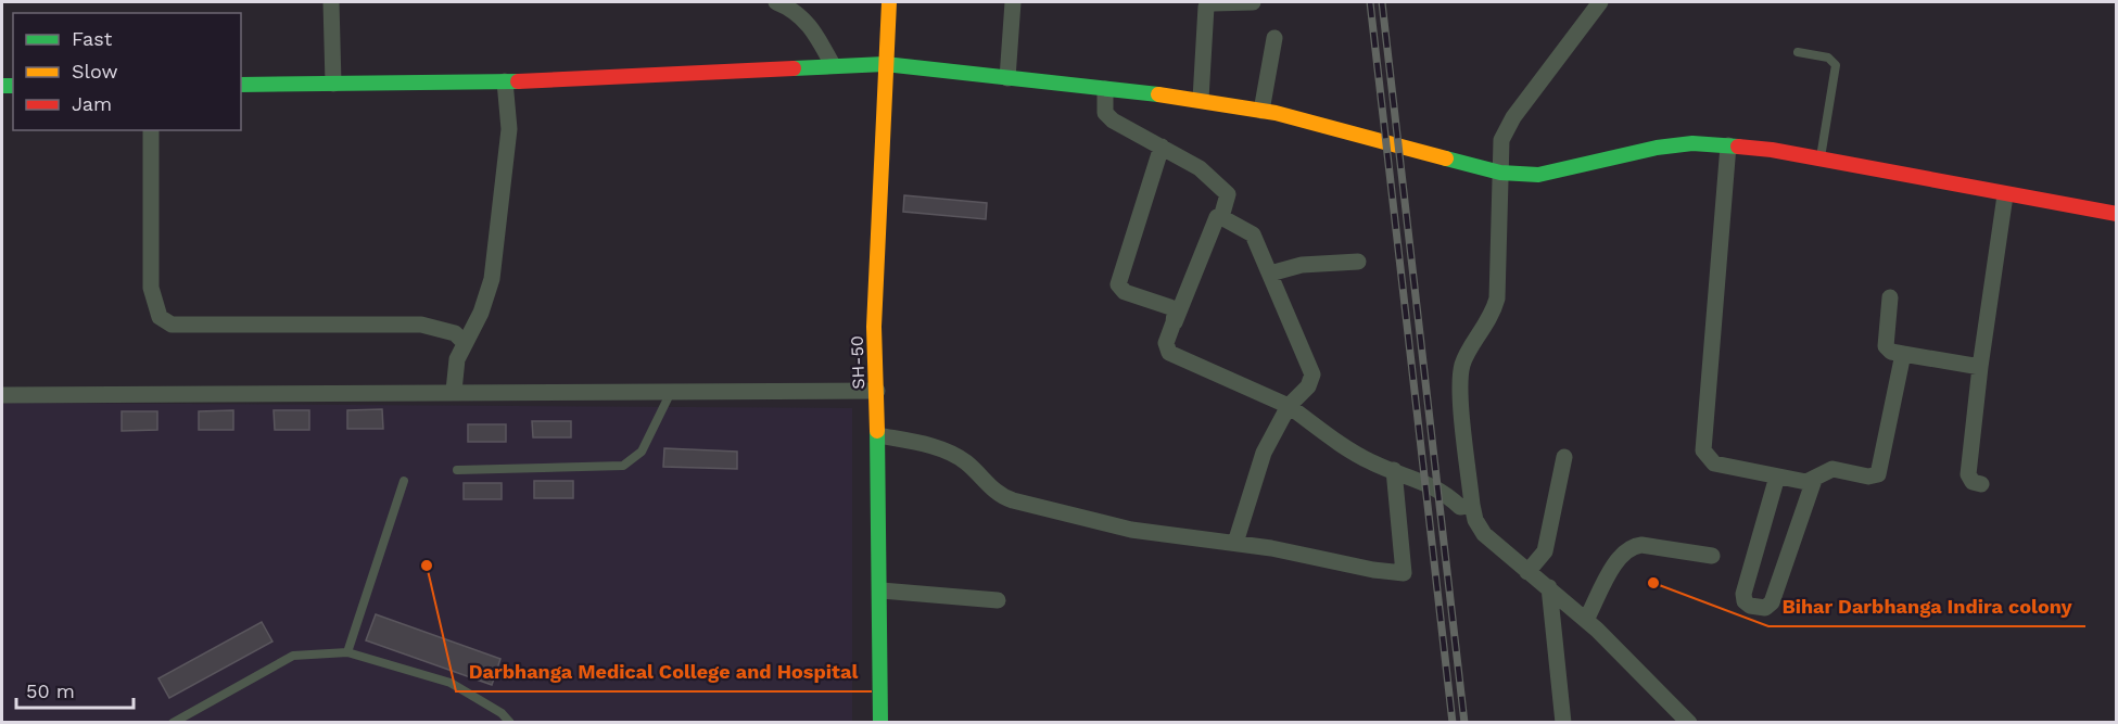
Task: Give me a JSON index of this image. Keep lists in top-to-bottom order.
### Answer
{
  "streets": {
    "street": ["SH-50"]
  },
  "places": ["Darbhanga Medical College and Hospital", "Bihar Darbhanga Indira colony"],
  "legend": ["Fast", "Slow", "Jam"],
  "scale_bar": "50 m"
}
